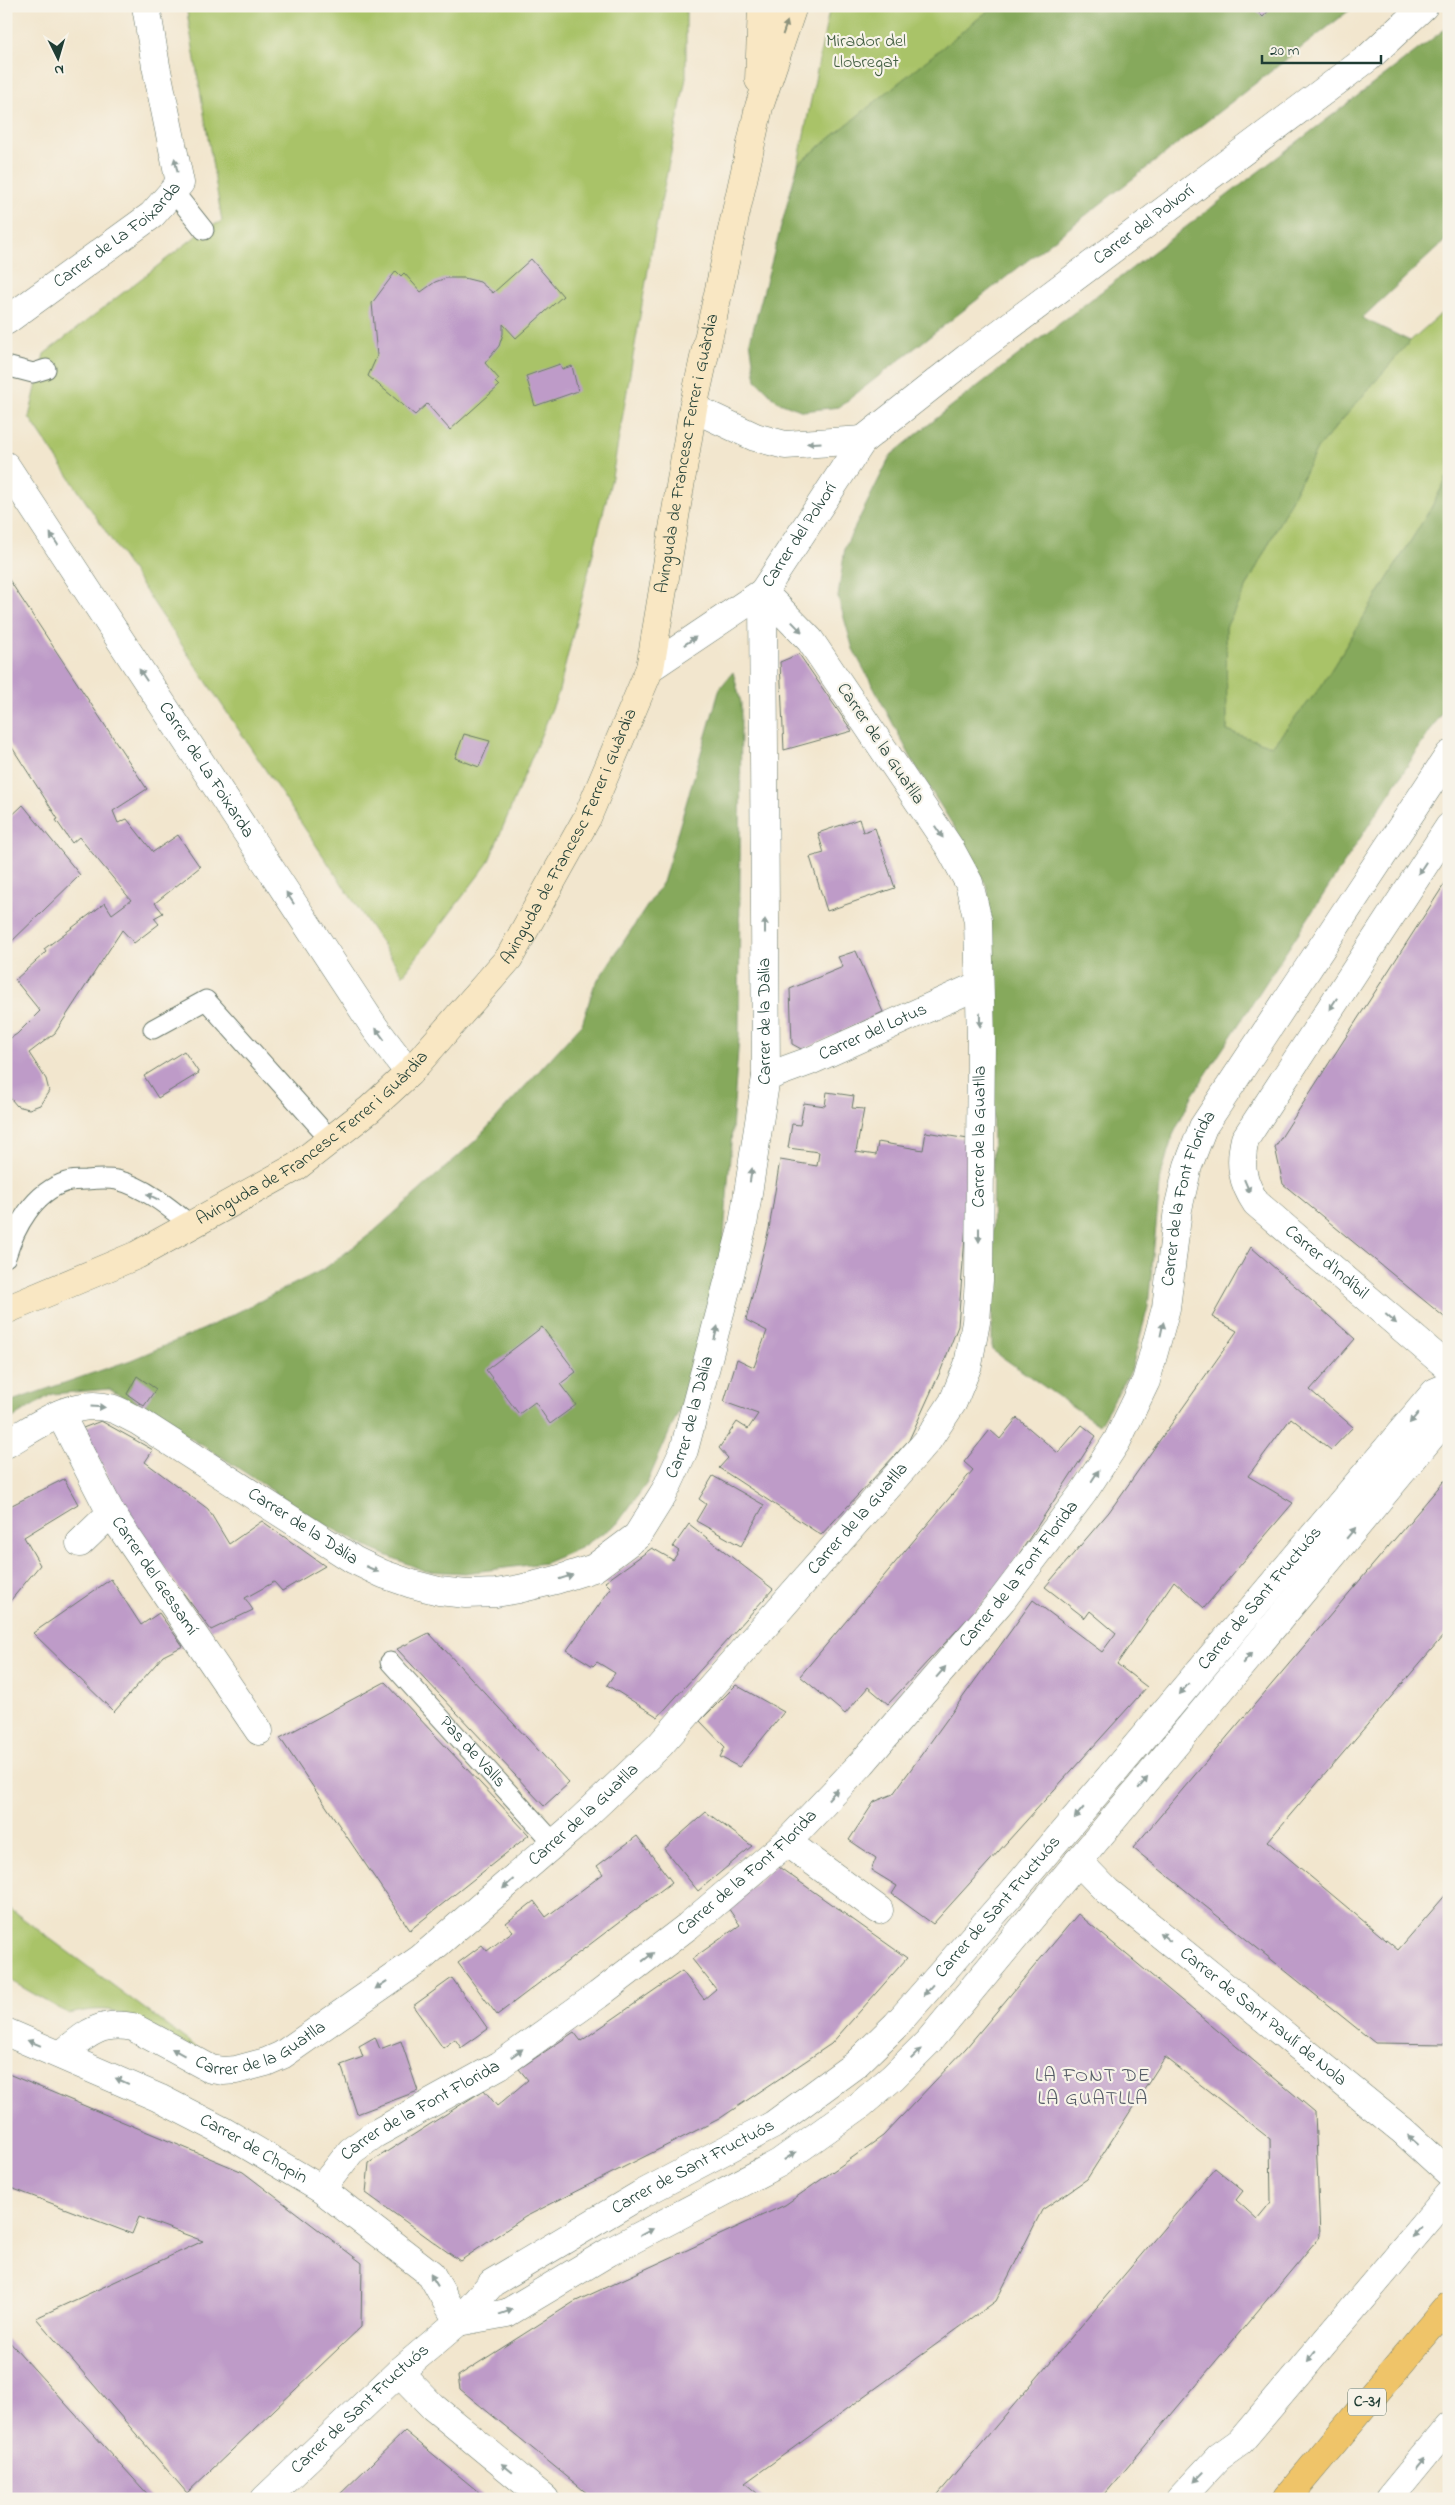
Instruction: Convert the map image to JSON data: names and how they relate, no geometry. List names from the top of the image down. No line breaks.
{"streets":{"main road":["C-31"],"street":["Carrer del Polvorí","Carrer de La Foixarda","Avinguda de Francesc Ferrer i Guàrdia","Carrer de la Guatlla","Carrer de la Dàlia","Carrer del Lotus","Carrer de la Font Florida","Carrer d'Indíbil","Carrer del Gessamí","Carrer de Sant Fructuós","Carrer de Sant Paulí de Nola","Carrer de Chopin"],"lane":["Pas de Valls"]},"crossings":[["Carrer del Polvorí","Avinguda de Francesc Ferrer i Guàrdia"],["Carrer del Polvorí","Carrer de la Guatlla"],["Carrer del Polvorí","Carrer de la Dàlia"],["Carrer de La Foixarda","Avinguda de Francesc Ferrer i Guàrdia"],["Carrer de la Guatlla","Carrer de la Dàlia"],["Carrer de la Guatlla","Carrer del Lotus"],["Carrer de la Guatlla","Pas de Valls"],["Carrer de la Guatlla","Carrer de Chopin"],["Carrer de la Dàlia","Carrer del Lotus"],["Carrer de la Dàlia","Carrer del Gessamí"],["Carrer de la Font Florida","Carrer d'Indíbil"],["Carrer de la Font Florida","Carrer de Chopin"],["Carrer de Sant Fructuós","Carrer de Sant Paulí de Nola"],["Carrer de Sant Fructuós","Carrer de Chopin"]],"one_way":["Carrer de La Foixarda","Carrer d'Indíbil","Carrer de Sant Paulí de Nola","Carrer de Chopin"],"districts":["LA FONT DE LA GUATLLA"],"parks":["Mirador del Llobregat"],"scale_bar":"20 m","north":"bottom"}
